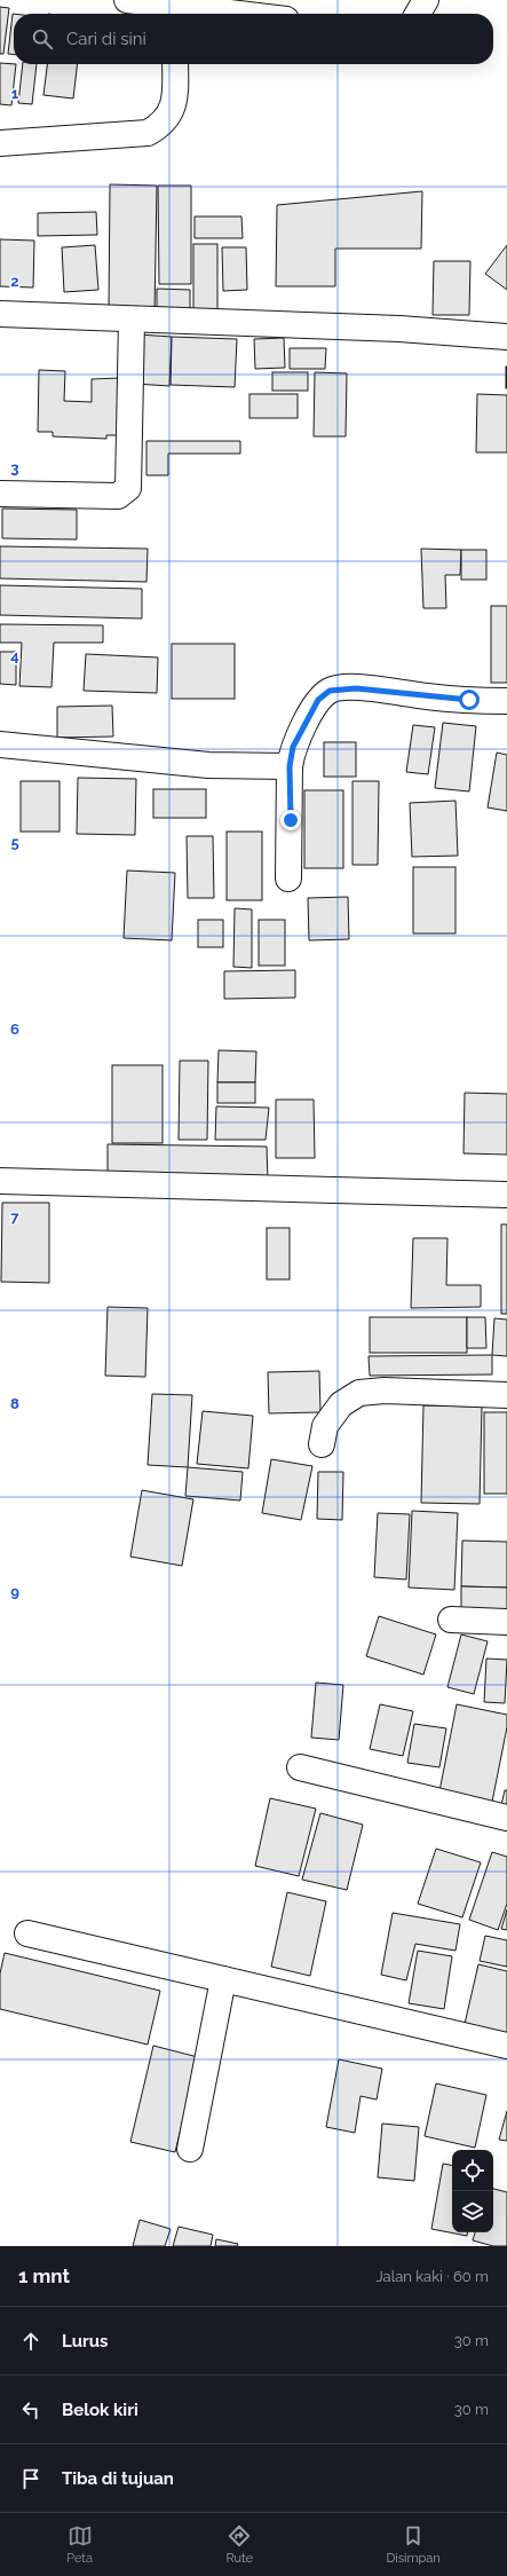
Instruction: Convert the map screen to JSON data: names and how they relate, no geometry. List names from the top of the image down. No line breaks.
{"page":{"search":"Cari di sini","heading":["1 mnt","Jalan kaki · 60 m"],"list":[["Lurus","30 m"],["Belok kiri","30 m"],"Tiba di tujuan"],"nav":["Peta","Rute","Disimpan"]},"grid":{"rows":["1","2","3","4","5","6","7","8","9"]}}
